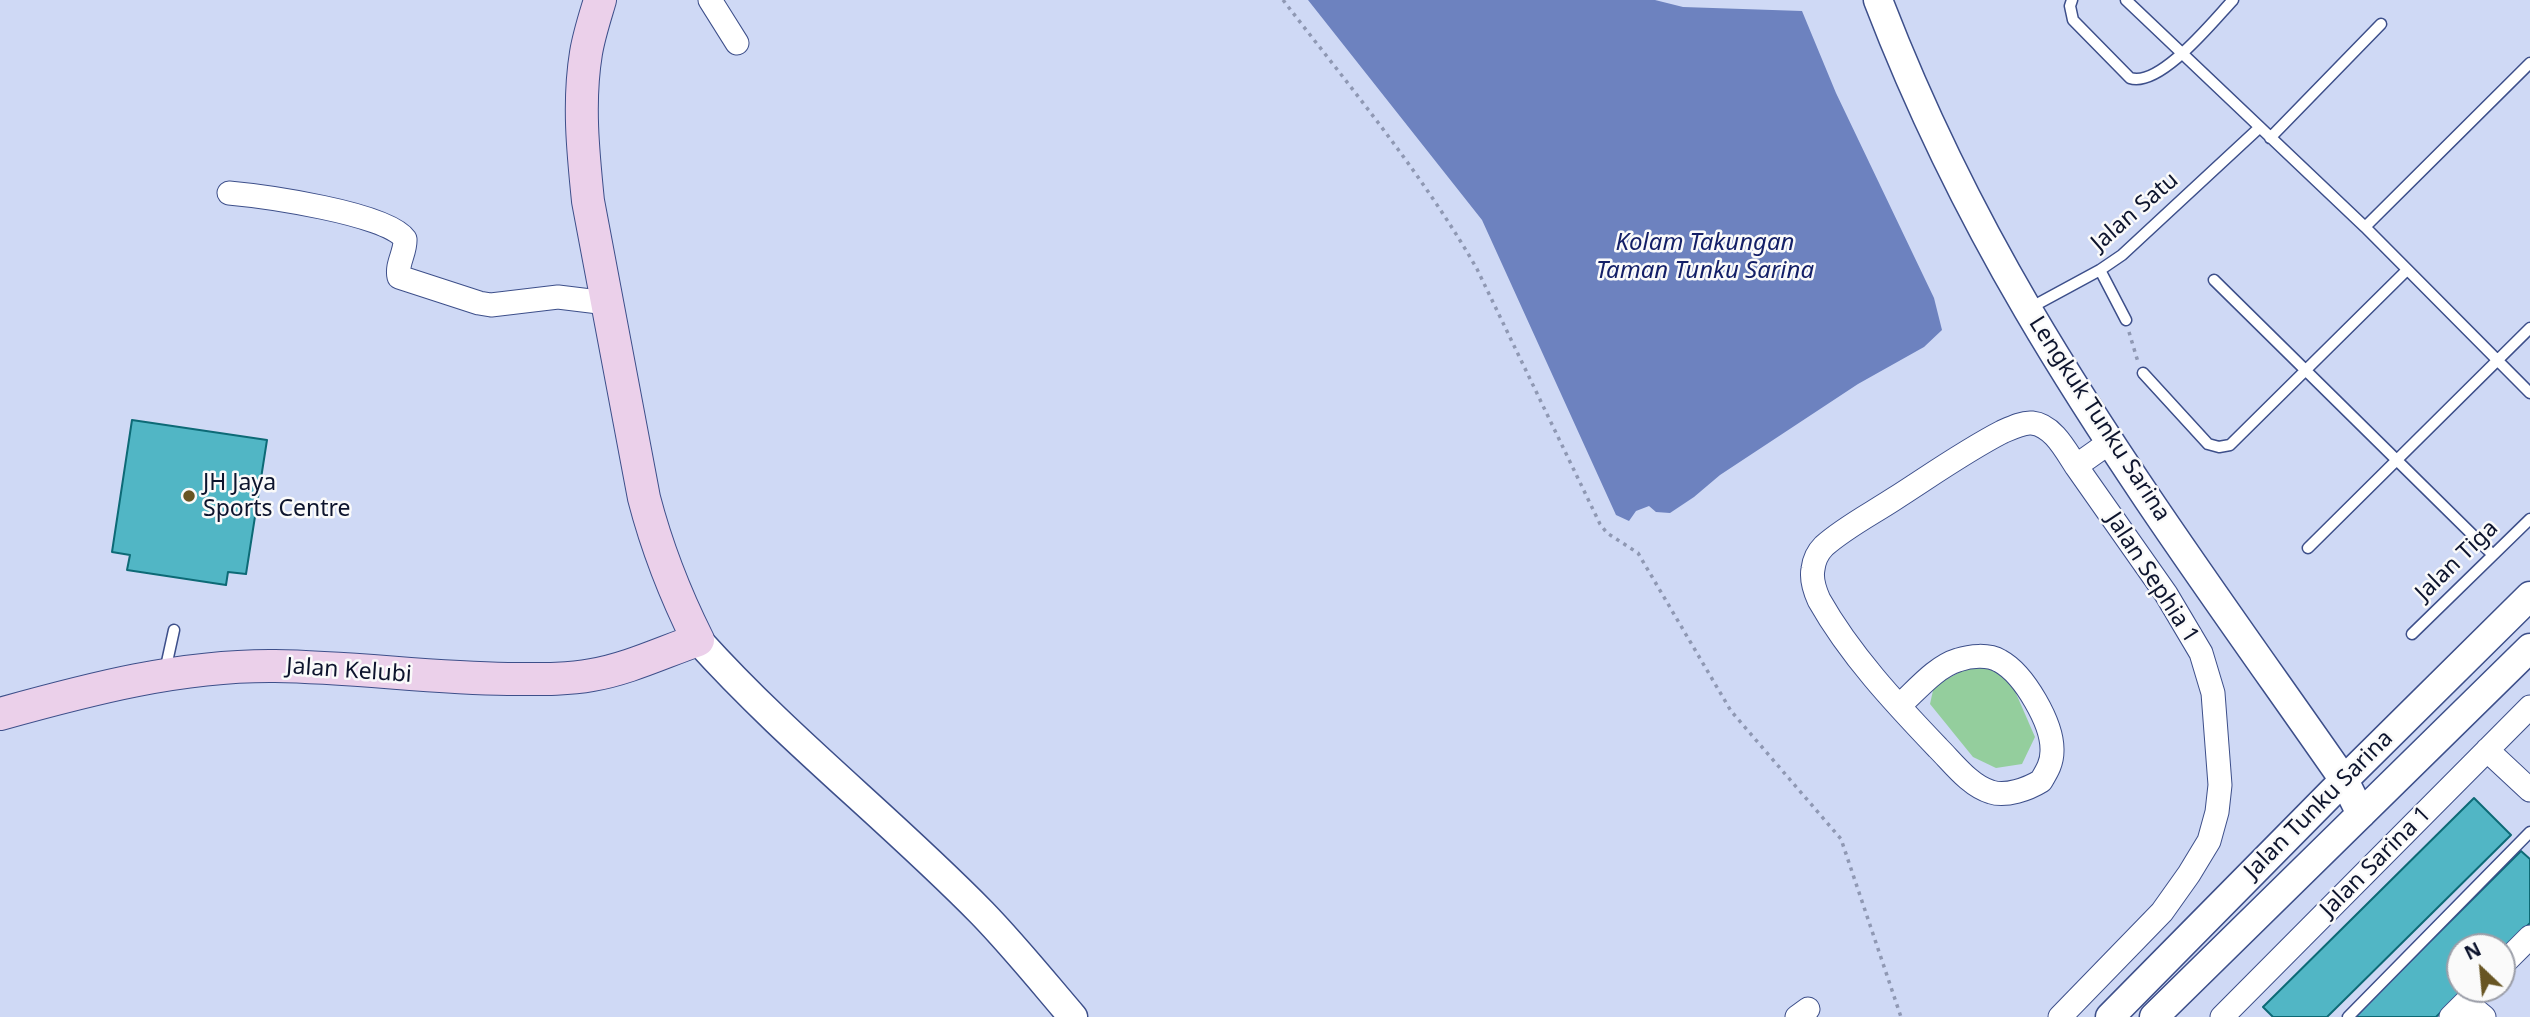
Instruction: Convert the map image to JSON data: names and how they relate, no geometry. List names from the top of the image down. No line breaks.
{"streets":{"main road":["Jalan Kelubi"],"street":["Lengkuk Tunku Sarina","Jalan Sephia 1","Jalan Tunku Sarina","Jalan Sarina 1"],"lane":["Jalan Satu","Jalan Tiga"]},"crossings":[["Jalan Satu","Lengkuk Tunku Sarina"],["Lengkuk Tunku Sarina","Jalan Tunku Sarina"]],"water":["Kolam Takungan Taman Tunku Sarina"],"places":["JH Jaya Sports Centre"],"north":"top left"}
